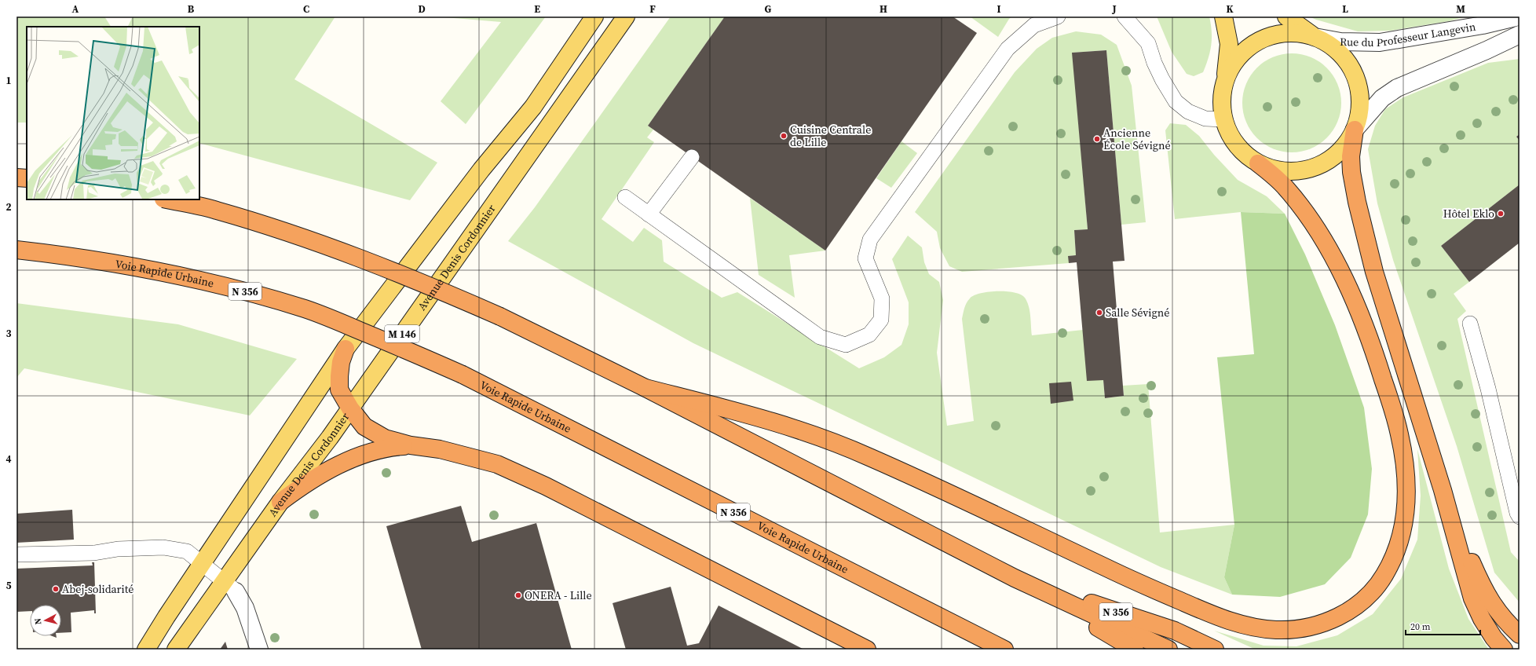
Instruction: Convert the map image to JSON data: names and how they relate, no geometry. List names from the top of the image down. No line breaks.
{"streets":{"highway":["Voie Rapide Urbaine","N 356"],"main road":["Avenue Denis Cordonnier","M 146"],"street":["Rue du Professeur Langevin"]},"places":["Cuisine Centrale de Lille","Ancienne École Sévigné","Hôtel Eklo","Salle Sévigné","Abej-solidarité","ONERA - Lille"],"scale_bar":"20 m","north":"left","grid":{"columns":["A","B","C","D","E","F","G","H","I","J","K","L","M"],"rows":["1","2","3","4","5"]}}
